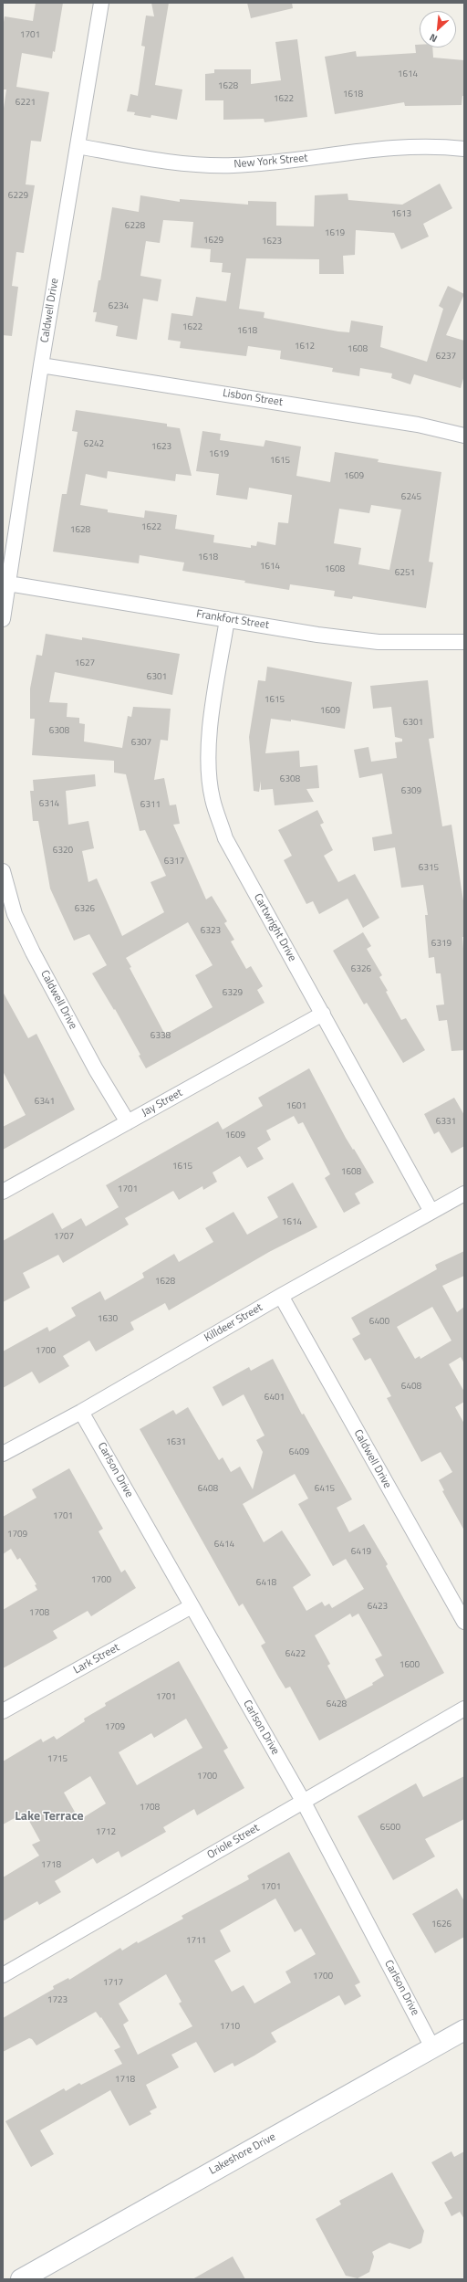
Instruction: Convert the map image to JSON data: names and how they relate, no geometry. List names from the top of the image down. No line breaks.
{"streets":{"street":["New York Street","Caldwell Drive","Lisbon Street","Frankfort Street","Cartwright Drive","Jay Street","Killdeer Street","Carlson Drive","Lark Street","Oriole Street","Lakeshore Drive"]},"crossings":[["New York Street","Caldwell Drive"],["Caldwell Drive","Lisbon Street"],["Caldwell Drive","Frankfort Street"],["Caldwell Drive","Jay Street"],["Caldwell Drive","Killdeer Street"],["Frankfort Street","Cartwright Drive"],["Cartwright Drive","Jay Street"],["Cartwright Drive","Killdeer Street"],["Killdeer Street","Carlson Drive"],["Carlson Drive","Lark Street"],["Carlson Drive","Oriole Street"],["Carlson Drive","Lakeshore Drive"]],"districts":["Lake Terrace"],"house_numbers":["1701","1614","1628","1618","1622","6221","6229","1613","6228","1619","1629","1623","6234","1622","1618","1612","1608","6237","6242","1623","1619","1615","1609","6245","1622","1628","1618","1614","1608","6251","1627","6301","1615","1609","6301","6308","6307","6308","6309","6314","6311","6320","6317","6315","6326","6323","6319","6326","6329","6338","6341","1601","6331","1609","1615","1608","1701","1614","1707","1628","1630","6400","1700","6408","6401","1631","6409","6408","6415","1701","1709","6414","6419","1700","6418","6423","1708","6422","1600","1701","6428","1709","1715","1700","1708","6500","1712","1718","1701","1626","1711","1700","1717","1723","1710","1718"],"north":"bottom left"}
